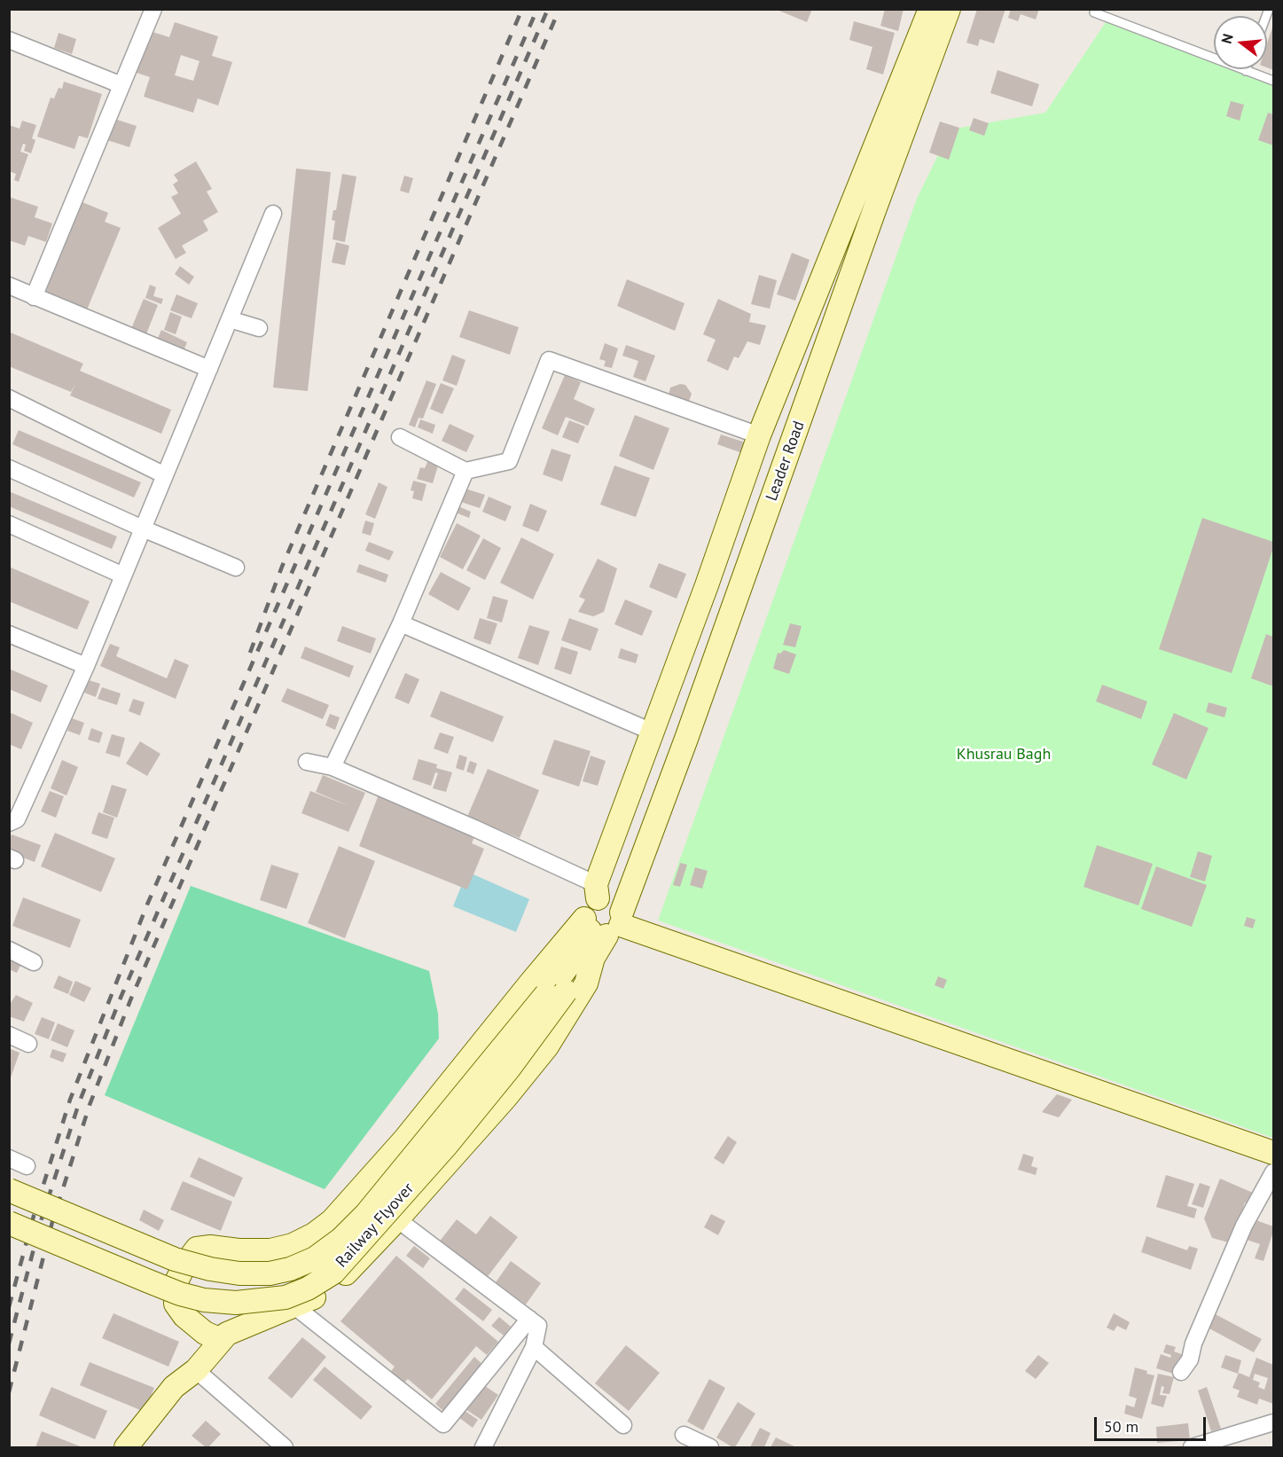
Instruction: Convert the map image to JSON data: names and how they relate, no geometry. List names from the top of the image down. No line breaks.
{"streets":{"main road":["Leader Road","Railway Flyover"]},"crossings":[["Leader Road","Railway Flyover"]],"parks":["Khusrau Bagh"],"scale_bar":"50 m","north":"left"}
